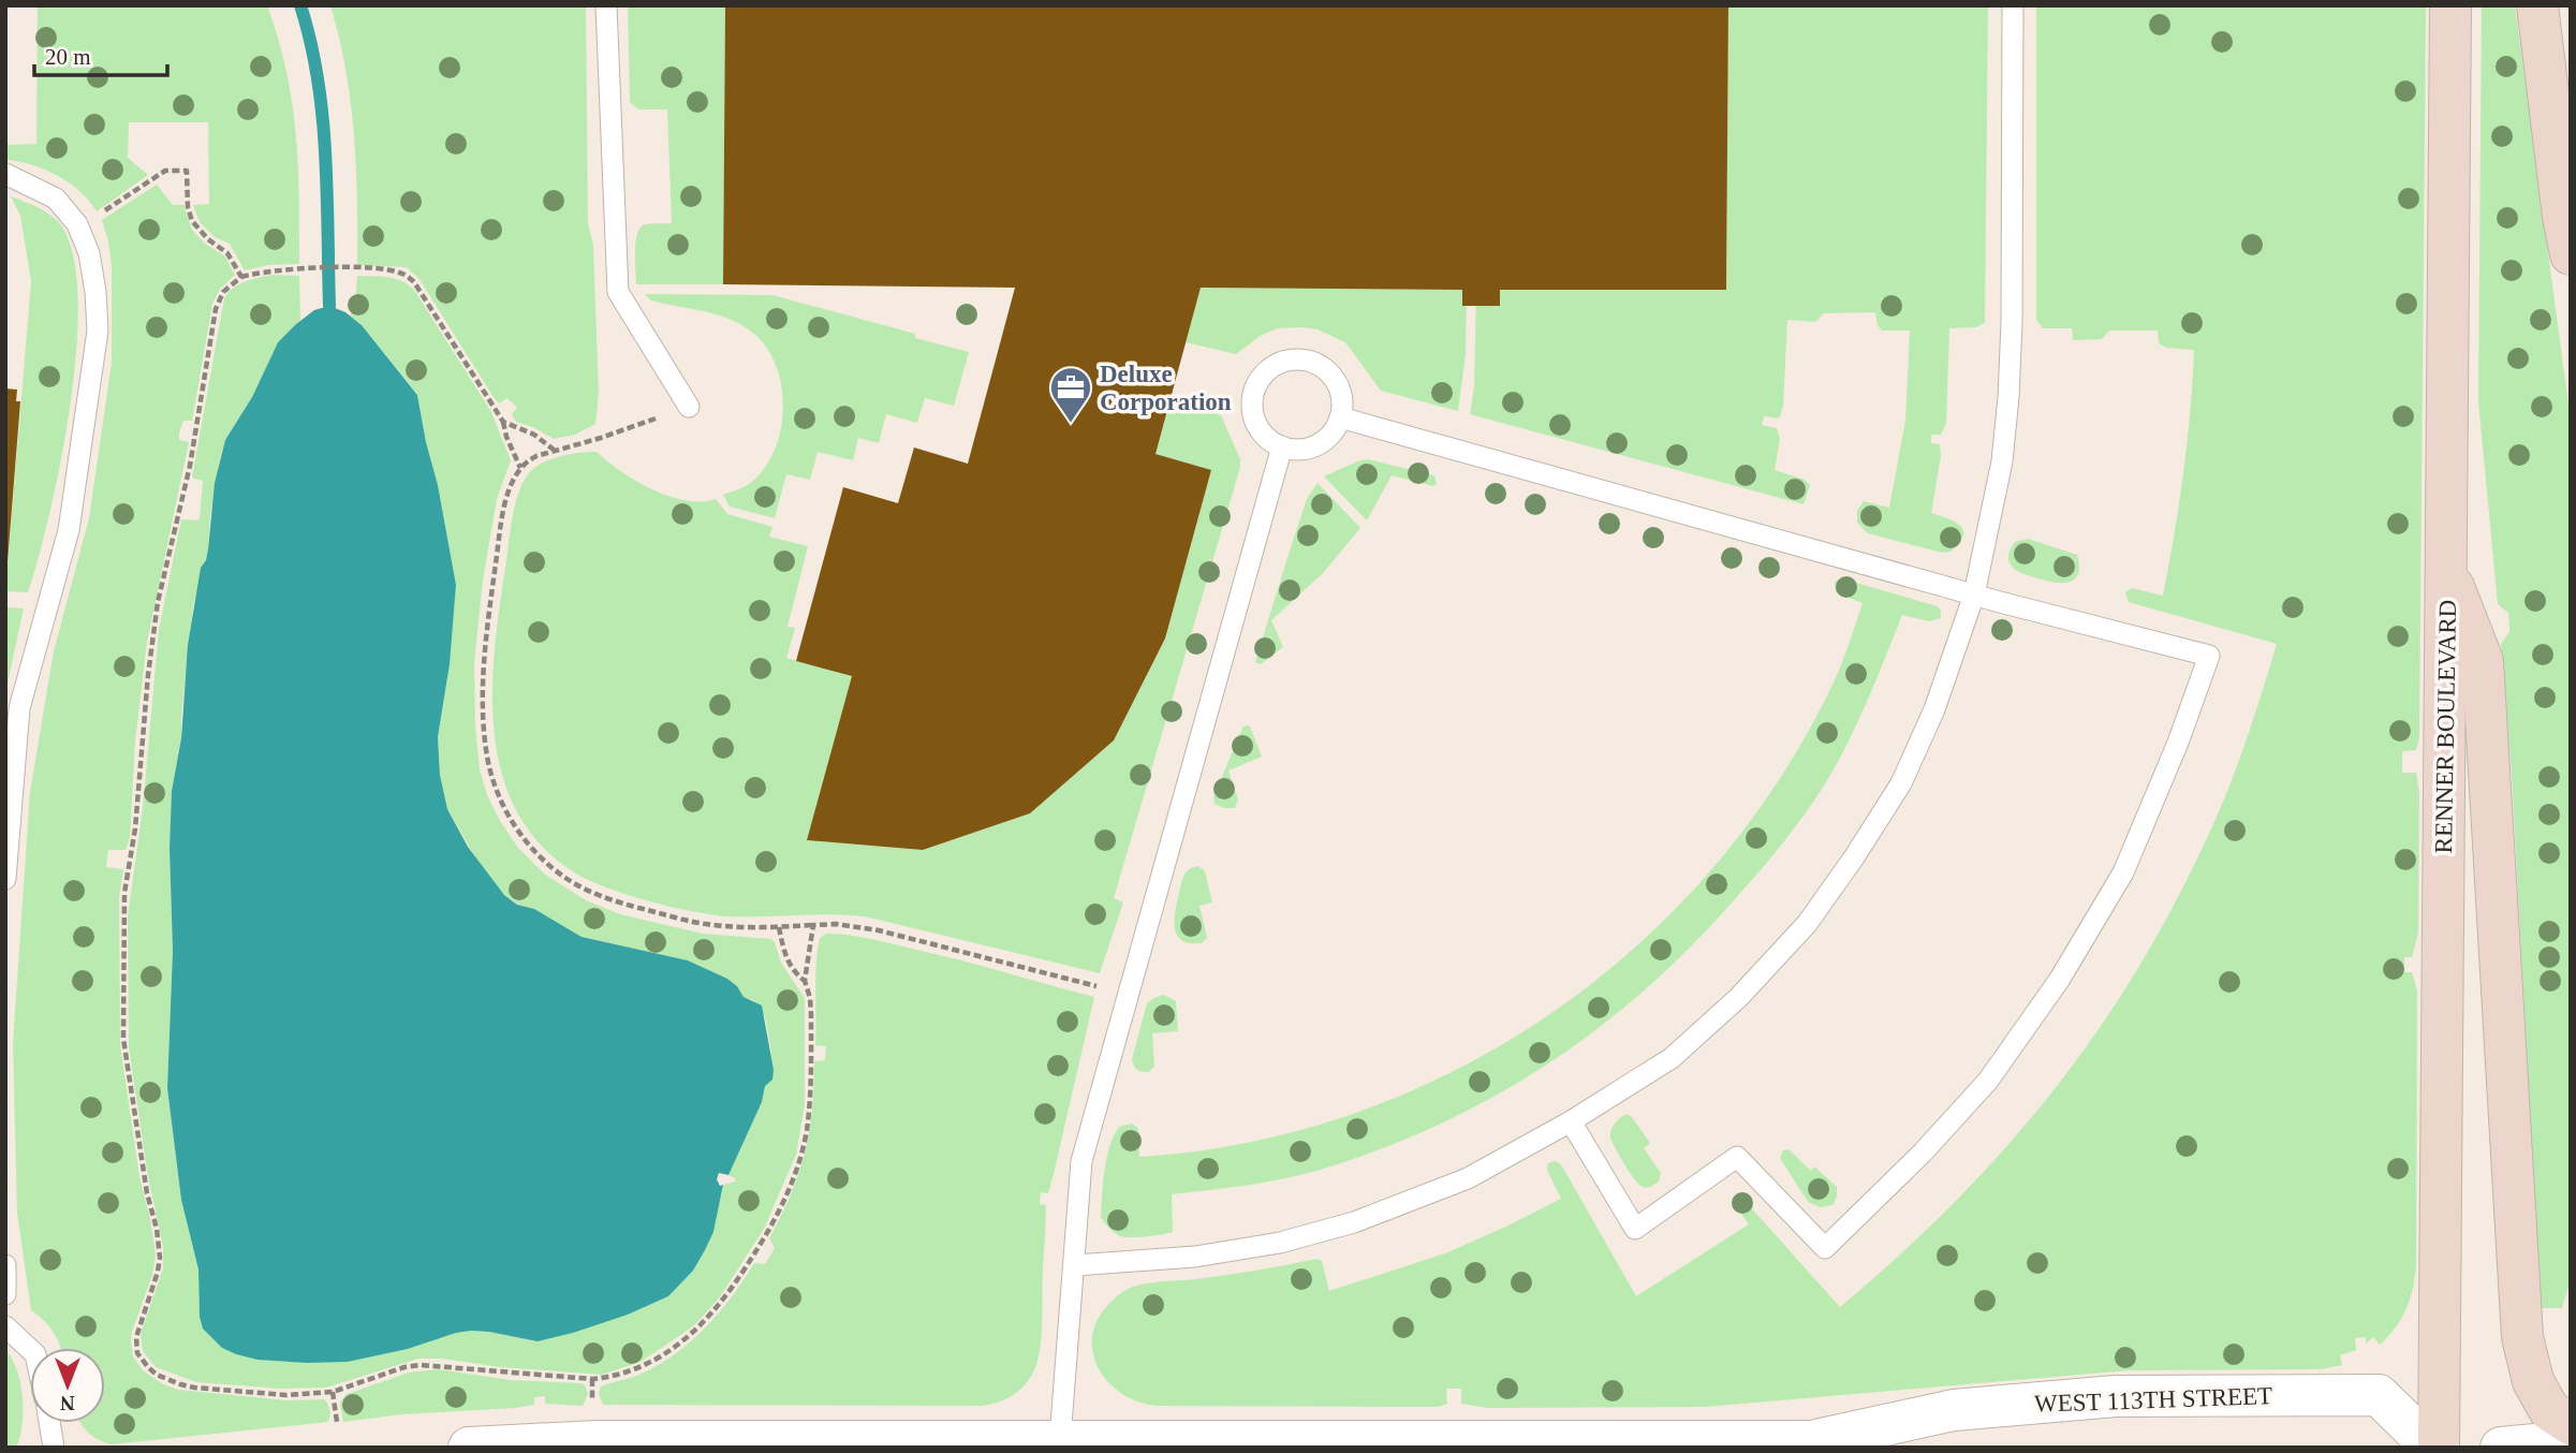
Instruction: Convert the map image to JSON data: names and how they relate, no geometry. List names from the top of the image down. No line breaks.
{"streets":{"main road":["RENNER BOULEVARD"],"street":["WEST 113TH STREET"]},"places":{"office":["Deluxe Corporation"]},"scale_bar":"20 m","north":"bottom"}
